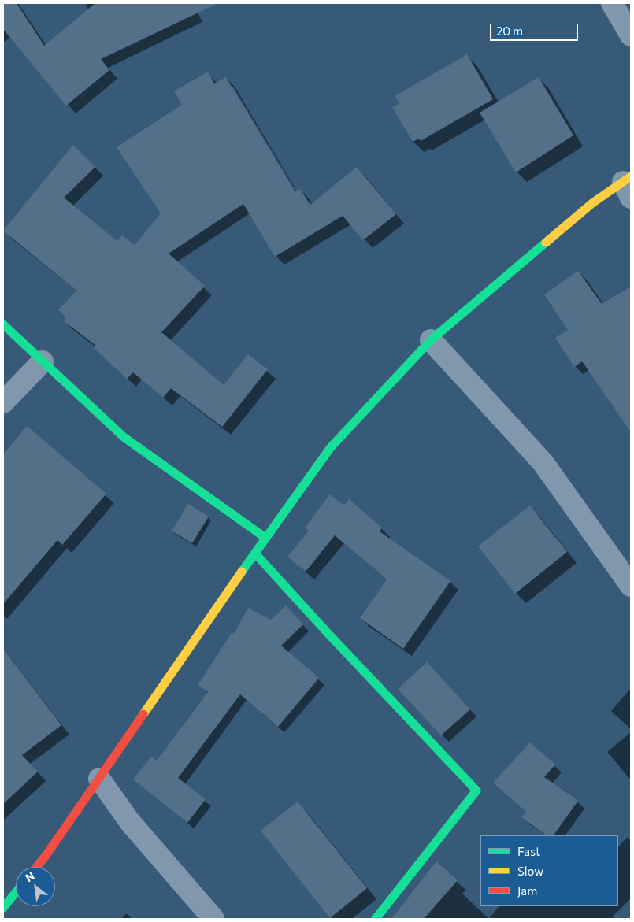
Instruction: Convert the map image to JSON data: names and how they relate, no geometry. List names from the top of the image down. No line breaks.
{"legend":["Fast","Slow","Jam"],"scale_bar":"20 m","north":"top left"}
